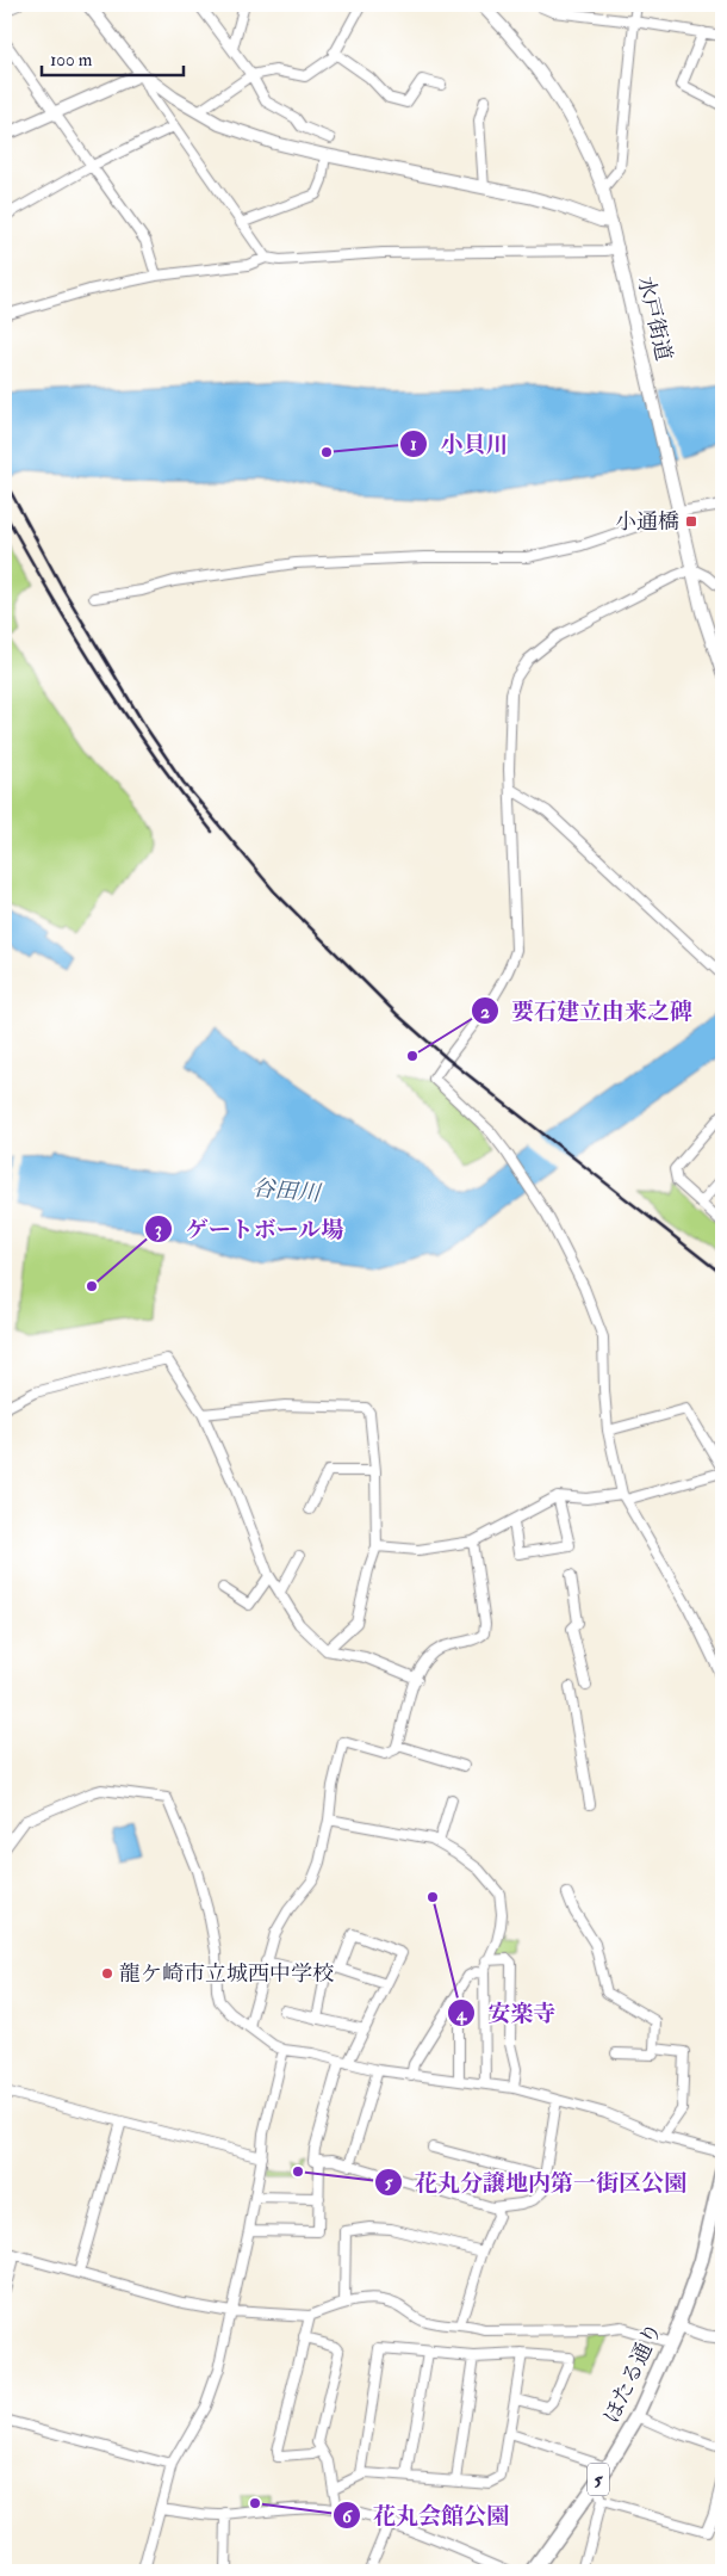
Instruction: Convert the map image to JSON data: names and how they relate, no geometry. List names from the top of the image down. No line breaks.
{"streets":{"main road":["水戸街道","ほたる通り","5"]},"water":["谷田川"],"places":{"other":["小貝川","要石建立由来之碑","ゲートボール場","安楽寺","龍ケ崎市立城西中学校","花丸分譲地内第一街区公園","花丸会館公園"],"transit":["小通橋"]},"scale_bar":"100 m"}
